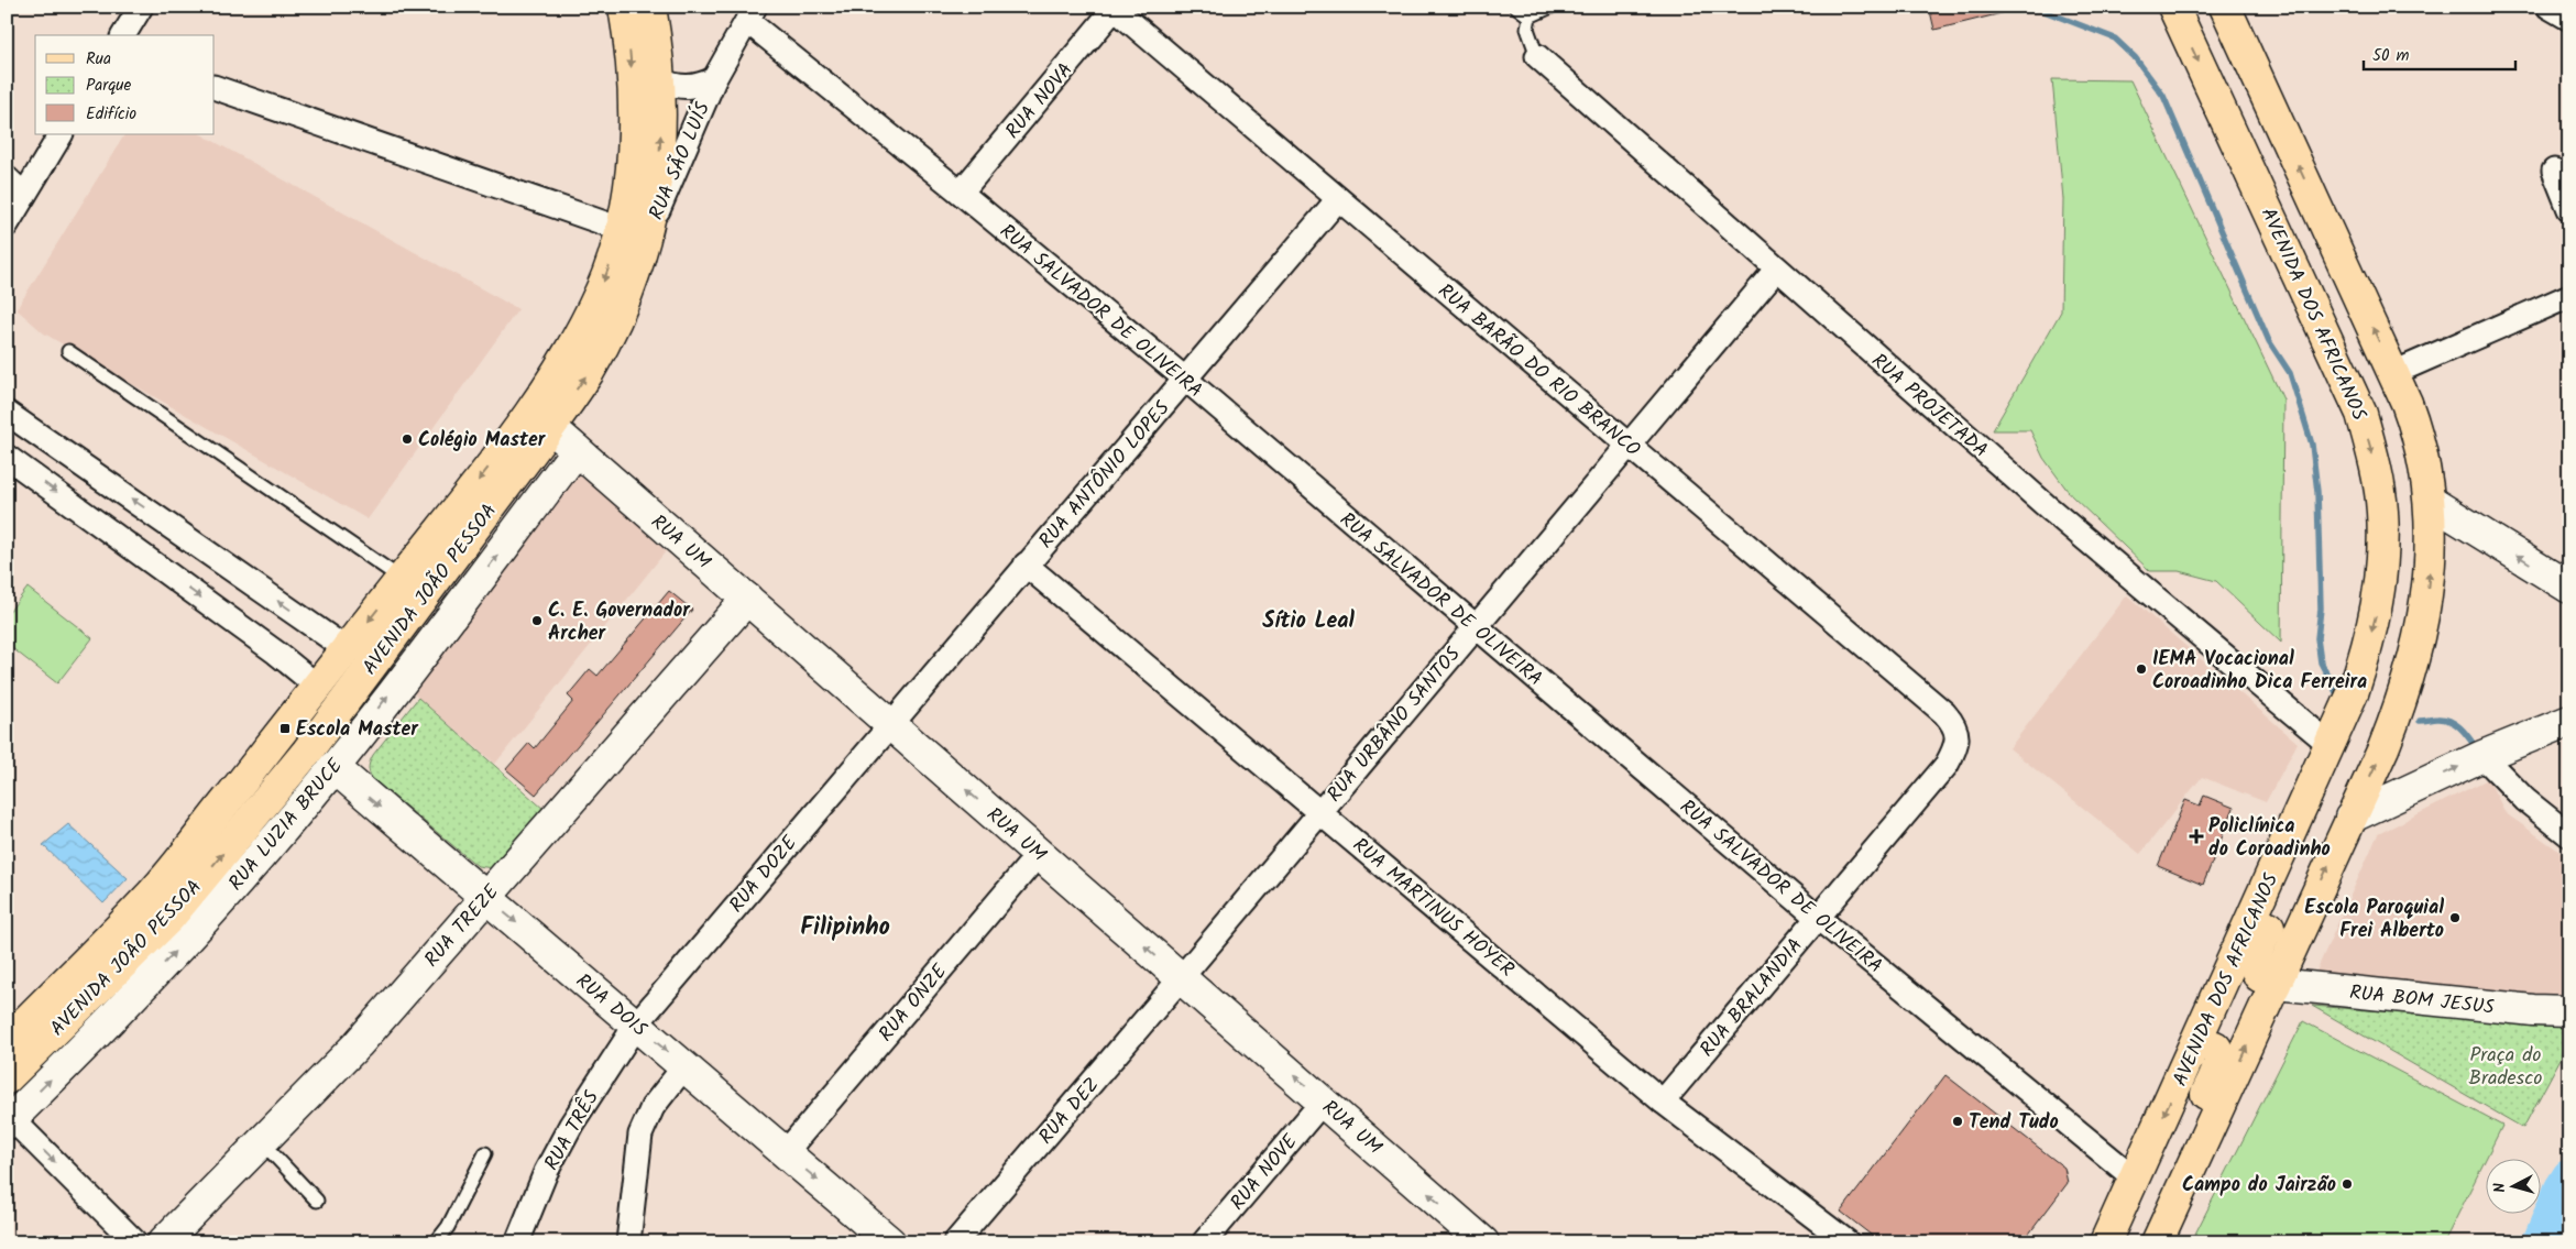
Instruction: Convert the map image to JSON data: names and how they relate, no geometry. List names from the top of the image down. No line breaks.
{"streets":{"main road":["AVENIDA DOS AFRICANOS","RUA UM","AVENIDA JOÃO PESSOA","RUA LUZIA BRUCE","RUA TREZE","RUA BOM JESUS","RUA DOIS"],"street":["RUA NOVA","RUA SÃO LUÍS","RUA SALVADOR DE OLIVEIRA","RUA BARÃO DO RIO BRANCO","RUA PROJETADA","RUA ANTÔNIO LOPES","RUA URBÂNO SANTOS","RUA DOZE","RUA MARTINUS HOYER","RUA BRALANDIA","RUA ONZE","RUA DEZ","RUA TRÊS","RUA NOVE"]},"crossings":[["RUA NOVA","RUA SALVADOR DE OLIVEIRA"],["RUA NOVA","RUA BARÃO DO RIO BRANCO"],["RUA SÃO LUÍS","RUA SALVADOR DE OLIVEIRA"],["RUA SÃO LUÍS","AVENIDA JOÃO PESSOA"],["RUA SALVADOR DE OLIVEIRA","AVENIDA DOS AFRICANOS"],["RUA SALVADOR DE OLIVEIRA","RUA ANTÔNIO LOPES"],["RUA SALVADOR DE OLIVEIRA","RUA URBÂNO SANTOS"],["RUA SALVADOR DE OLIVEIRA","RUA BRALANDIA"],["AVENIDA DOS AFRICANOS","RUA PROJETADA"],["RUA BARÃO DO RIO BRANCO","RUA ANTÔNIO LOPES"],["RUA BARÃO DO RIO BRANCO","RUA URBÂNO SANTOS"],["RUA BARÃO DO RIO BRANCO","RUA BRALANDIA"],["RUA PROJETADA","RUA URBÂNO SANTOS"],["RUA ANTÔNIO LOPES","RUA UM"],["RUA ANTÔNIO LOPES","RUA DOZE"],["RUA ANTÔNIO LOPES","RUA MARTINUS HOYER"],["RUA UM","AVENIDA JOÃO PESSOA"],["RUA UM","RUA URBÂNO SANTOS"],["RUA UM","RUA LUZIA BRUCE"],["RUA UM","RUA DOZE"],["RUA UM","RUA TREZE"],["RUA UM","RUA ONZE"],["RUA UM","RUA DEZ"],["RUA UM","RUA NOVE"],["RUA URBÂNO SANTOS","RUA MARTINUS HOYER"],["RUA URBÂNO SANTOS","RUA DEZ"],["RUA LUZIA BRUCE","RUA DOIS"],["RUA DOZE","RUA DOIS"],["RUA DOZE","RUA TRÊS"],["RUA MARTINUS HOYER","RUA BRALANDIA"],["RUA TREZE","RUA DOIS"],["RUA ONZE","RUA DOIS"],["RUA DOIS","RUA TRÊS"]],"one_way":["RUA UM","RUA LUZIA BRUCE","RUA DOIS"],"districts":["Sítio Leal","Filipinho"],"parks":["Praça do Bradesco"],"places":{"other":["Colégio Master","C. E. Governador Archer","IEMA Vocacional Coroadinho Dica Ferreira","Escola Paroquial Frei Alberto","Tend Tudo","Campo do Jairzão"],"transit":["Escola Master"],"health":["Policlínica do Coroadinho"]},"legend":["Rua","Parque","Edifício"],"scale_bar":"50 m","north":"left"}
